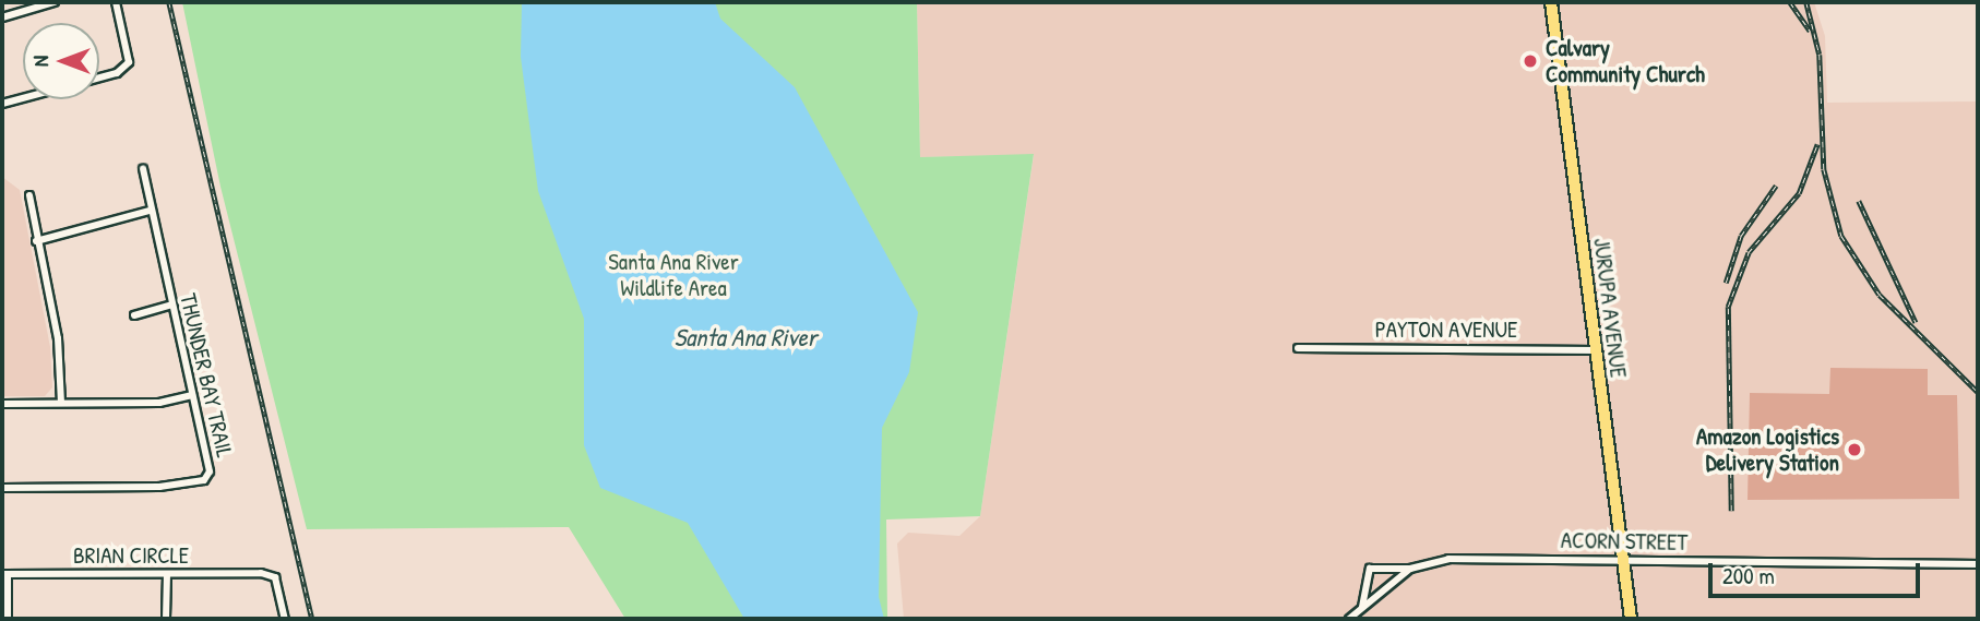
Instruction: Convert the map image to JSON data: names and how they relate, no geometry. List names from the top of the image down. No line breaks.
{"streets":{"main road":["JURUPA AVENUE"],"street":["PAYTON AVENUE","THUNDER BAY TRAIL","ACORN STREET","BRIAN CIRCLE"]},"crossings":[["JURUPA AVENUE","PAYTON AVENUE"],["JURUPA AVENUE","ACORN STREET"]],"water":["Santa Ana River"],"parks":["Santa Ana River Wildlife Area"],"places":["Calvary Community Church","Amazon Logistics Delivery Station"],"scale_bar":"200 m","north":"left"}
